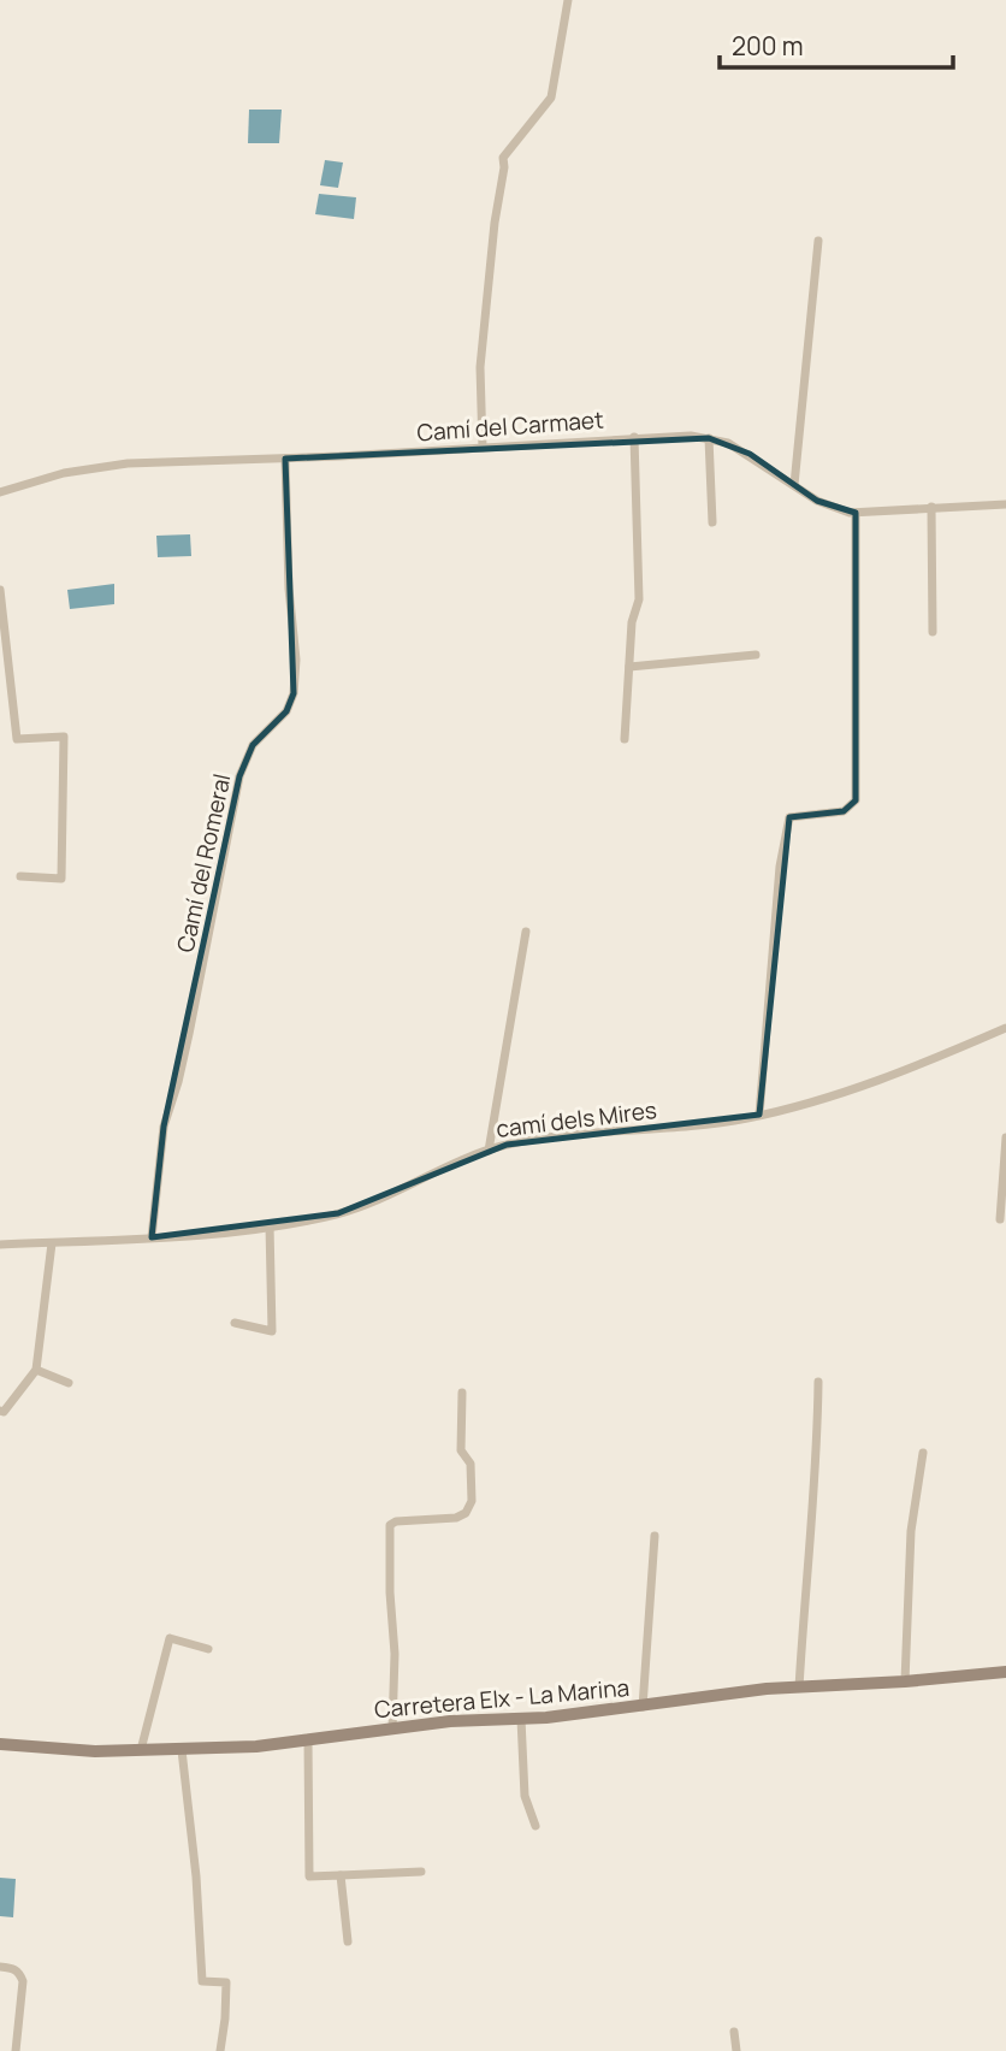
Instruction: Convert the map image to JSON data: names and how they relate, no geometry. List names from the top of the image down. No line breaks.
{"streets":{"main road":["Carretera Elx - La Marina"],"street":["Camí del Carmaet","Camí del Romeral","camí dels Mires"]},"crossings":[["Camí del Carmaet","Camí del Romeral"],["Camí del Romeral","camí dels Mires"]],"scale_bar":"200 m"}
